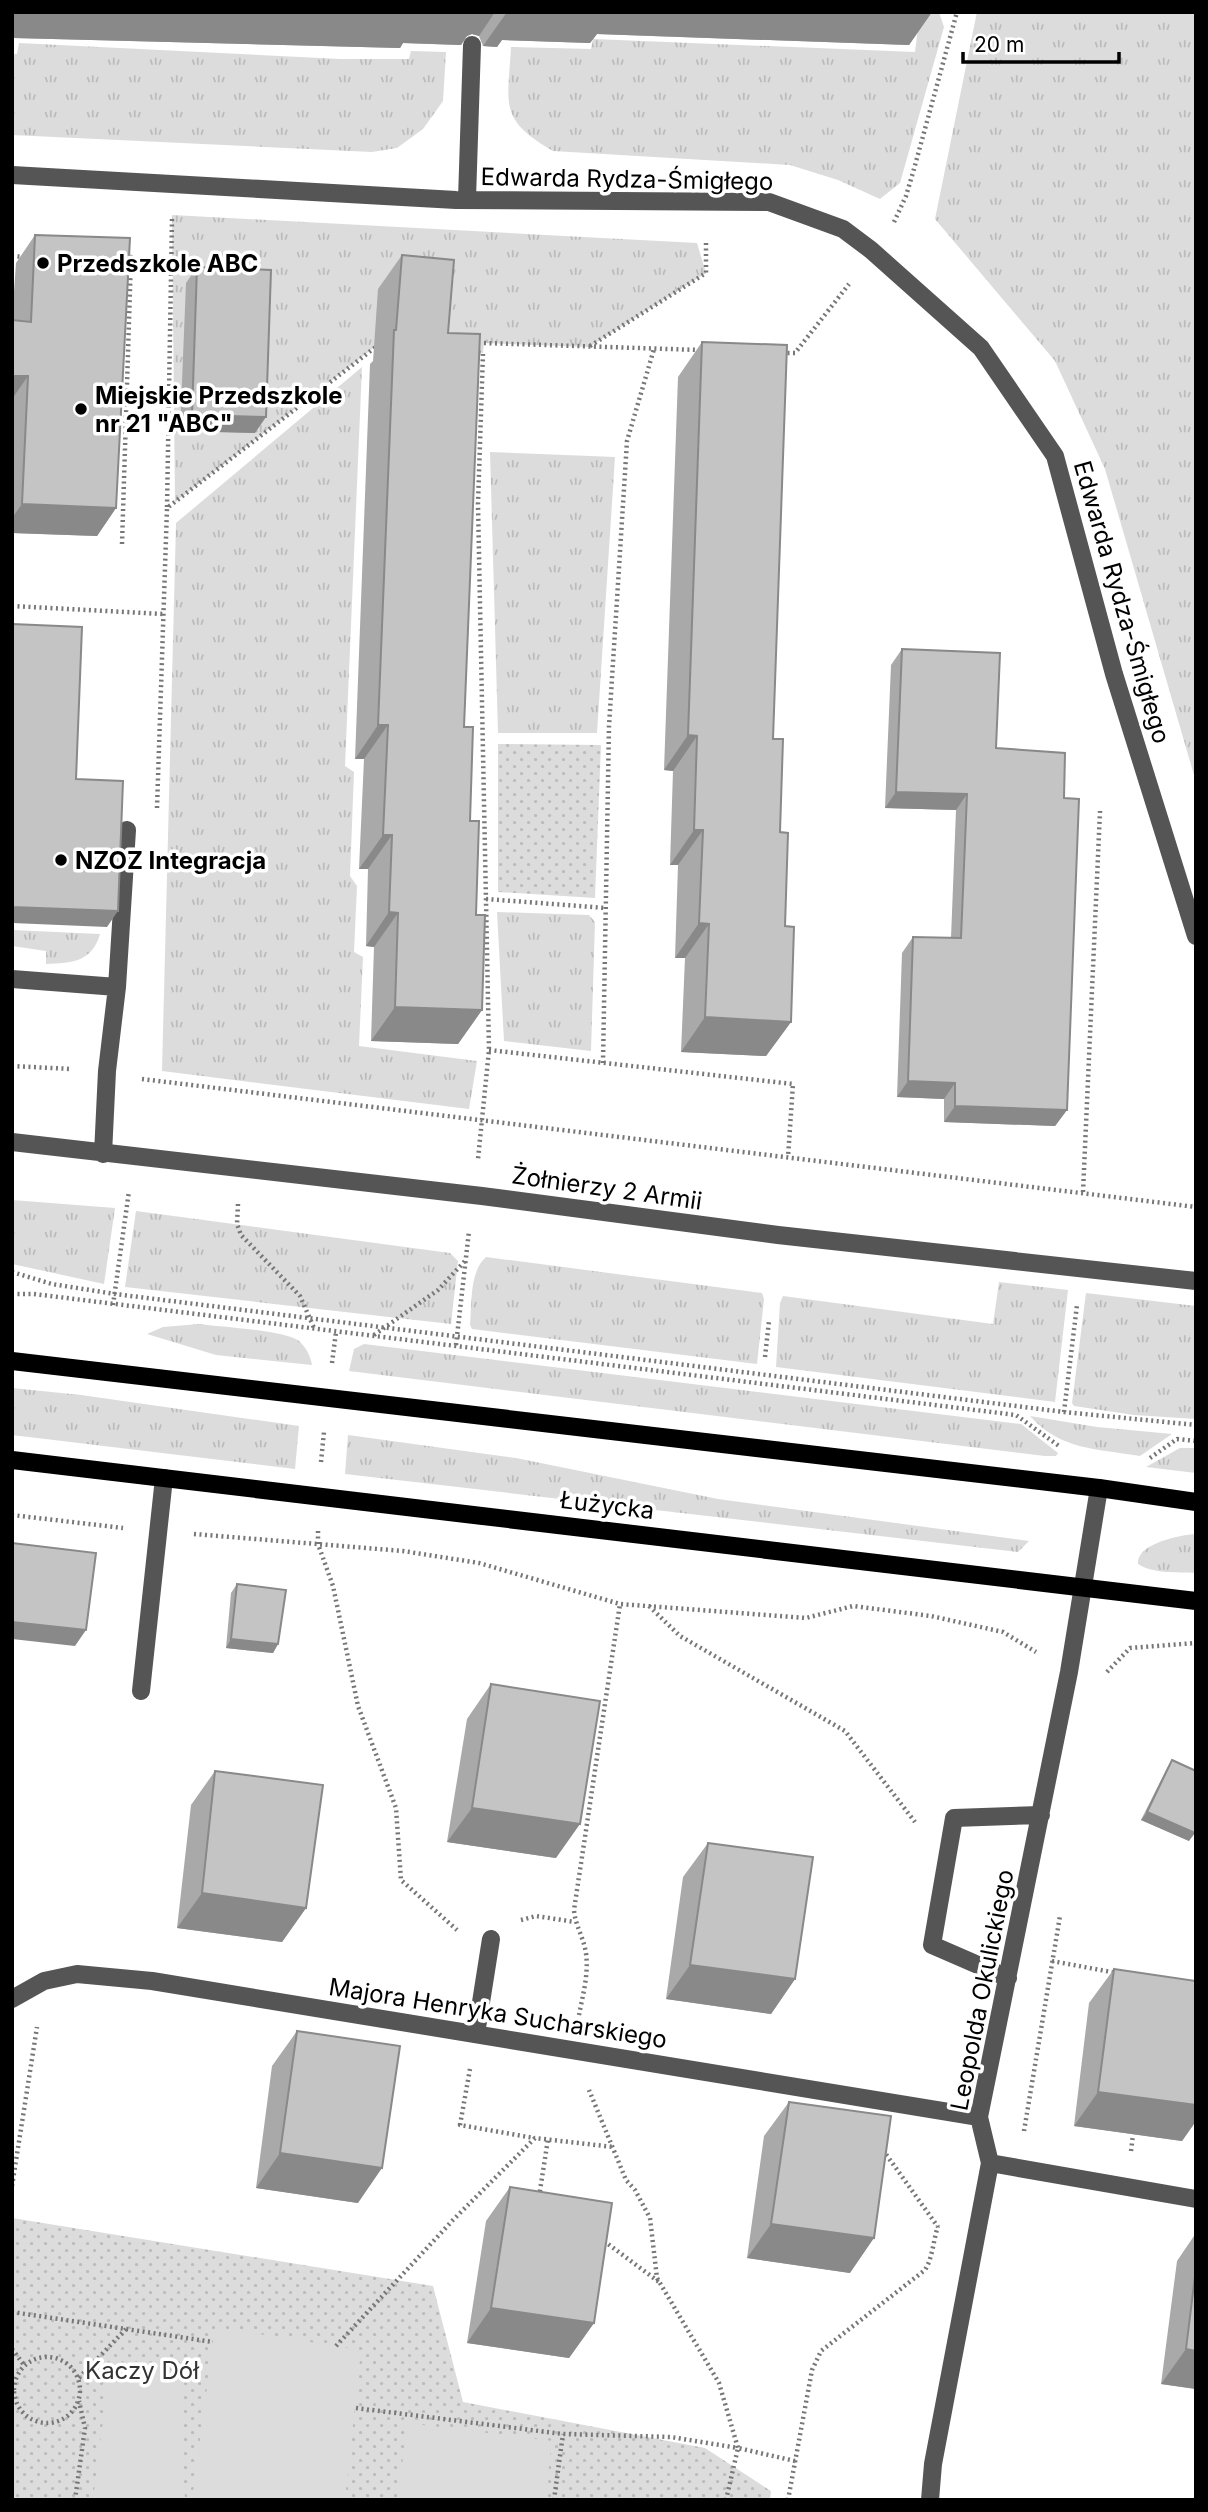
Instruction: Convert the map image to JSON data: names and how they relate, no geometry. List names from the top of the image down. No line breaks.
{"streets":{"main road":["Łużycka"],"street":["Edwarda Rydza-Śmigłego","Żołnierzy 2 Armii","Leopolda Okulickiego","Majora Henryka Sucharskiego"]},"crossings":[["Łużycka","Leopolda Okulickiego"],["Leopolda Okulickiego","Majora Henryka Sucharskiego"]],"parks":["Kaczy Dół"],"places":["Przedszkole ABC","Miejskie Przedszkole nr 21 \"ABC\"","NZOZ Integracja"],"scale_bar":"20 m"}
